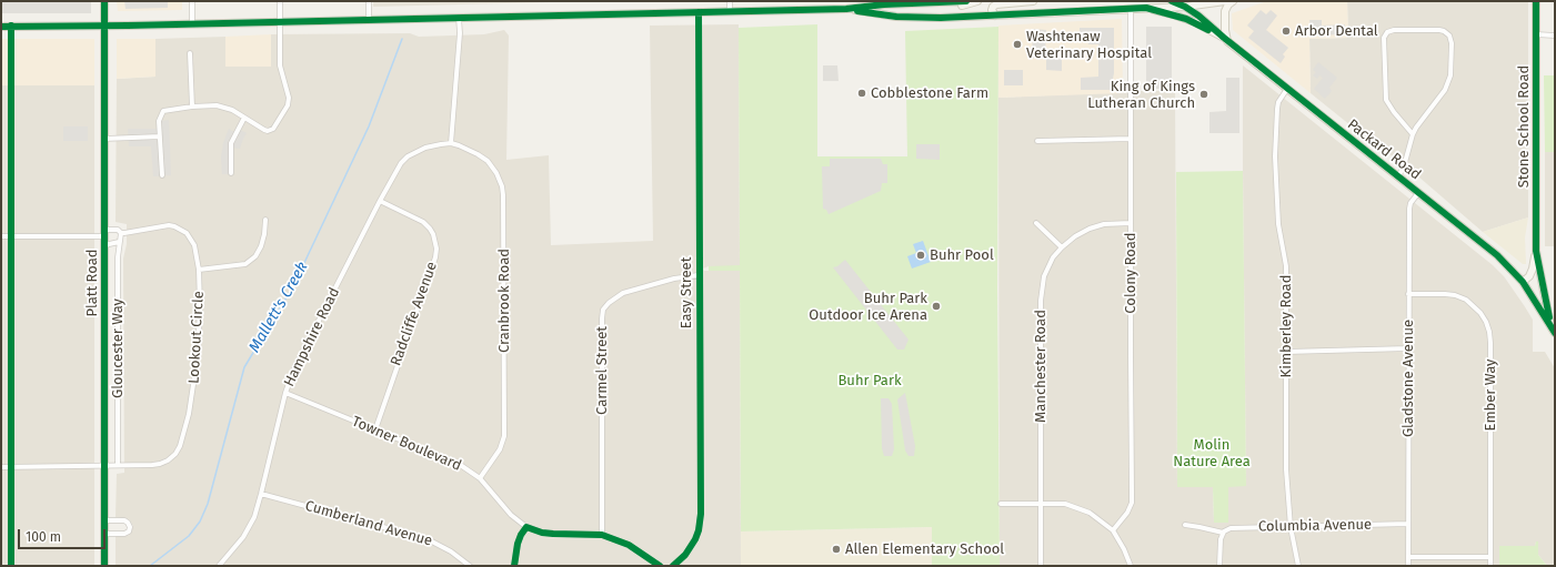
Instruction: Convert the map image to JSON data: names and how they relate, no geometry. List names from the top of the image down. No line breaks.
{"streets":{"main road":["Stone School Road","Packard Road","Platt Road"],"street":["Colony Road","Easy Street","Cranbrook Road","Radcliffe Avenue","Kimberley Road","Lookout Circle","Hampshire Road","Gloucester Way","Manchester Road","Carmel Street","Gladstone Avenue","Ember Way","Towner Boulevard","Cumberland Avenue","Columbia Avenue"]},"crossings":[["Packard Road","Kimberley Road"],["Packard Road","Gladstone Avenue"],["Colony Road","Manchester Road"],["Platt Road","Lookout Circle"],["Easy Street","Carmel Street"],["Cranbrook Road","Hampshire Road"],["Cranbrook Road","Towner Boulevard"],["Radcliffe Avenue","Hampshire Road"],["Radcliffe Avenue","Towner Boulevard"],["Kimberley Road","Columbia Avenue"],["Lookout Circle","Gloucester Way"],["Hampshire Road","Towner Boulevard"],["Hampshire Road","Cumberland Avenue"],["Carmel Street","Towner Boulevard"],["Gladstone Avenue","Ember Way"],["Gladstone Avenue","Columbia Avenue"]],"water":["Mallett's Creek"],"parks":["Buhr Park","Molin Nature Area"],"places":["Arbor Dental","Washtenaw Veterinary Hospital","Cobblestone Farm","King of Kings Lutheran Church","Buhr Pool","Buhr Park Outdoor Ice Arena","Allen Elementary School"],"scale_bar":"100 m"}
